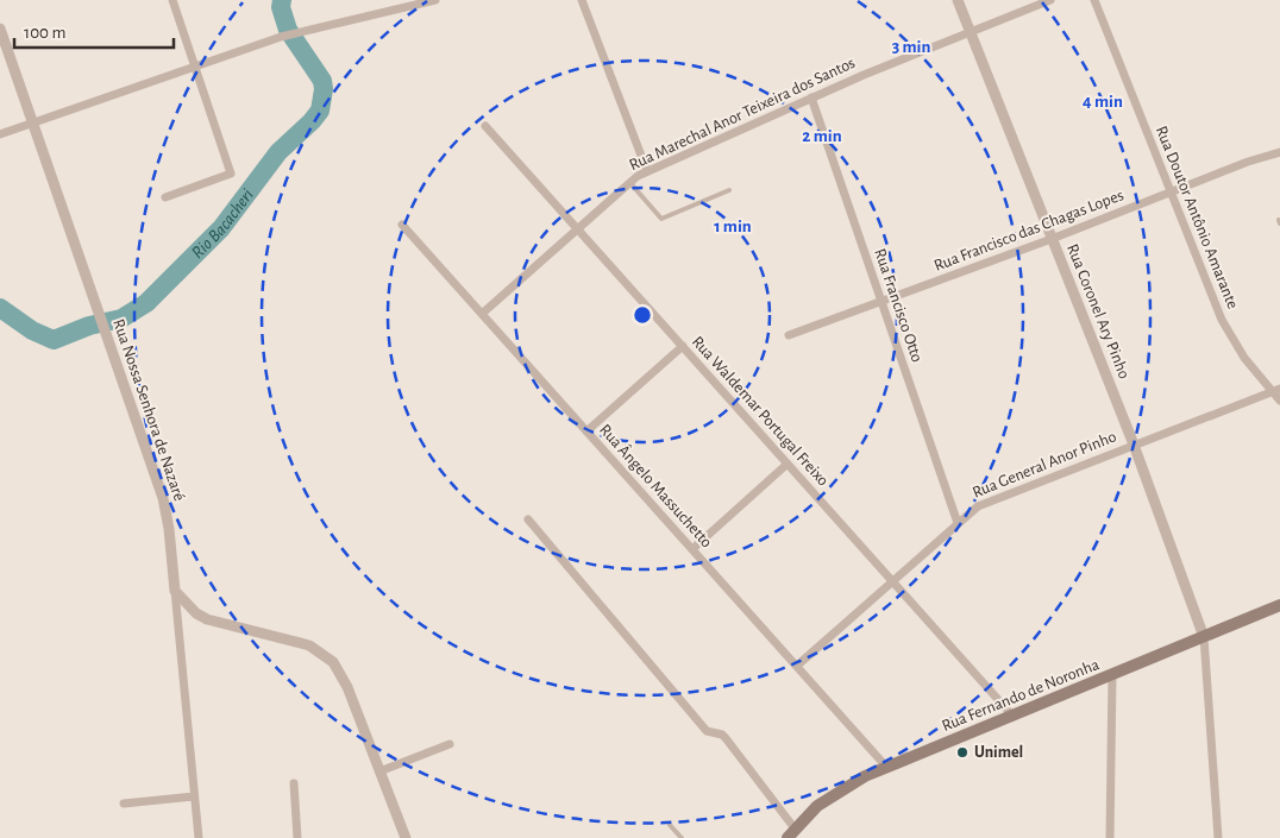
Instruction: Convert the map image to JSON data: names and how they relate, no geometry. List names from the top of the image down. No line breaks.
{"streets":{"main road":["Rua Fernando de Noronha"],"street":["Rua Marechal Anor Teixeira dos Santos","Rua Doutor Antônio Amarante","Rua Francisco das Chagas Lopes","Rua Francisco Otto","Rua Coronel Ary Pinho","Rua Nossa Senhora de Nazaré","Rua Waldemar Portugal Freixo","Rua General Anor Pinho","Rua Ângelo Massuchetto"]},"crossings":[["Rua Marechal Anor Teixeira dos Santos","Rua Francisco Otto"],["Rua Marechal Anor Teixeira dos Santos","Rua Coronel Ary Pinho"],["Rua Marechal Anor Teixeira dos Santos","Rua Waldemar Portugal Freixo"],["Rua Marechal Anor Teixeira dos Santos","Rua Ângelo Massuchetto"],["Rua Doutor Antônio Amarante","Rua Francisco das Chagas Lopes"],["Rua Doutor Antônio Amarante","Rua General Anor Pinho"],["Rua Francisco das Chagas Lopes","Rua Francisco Otto"],["Rua Francisco das Chagas Lopes","Rua Coronel Ary Pinho"],["Rua Francisco Otto","Rua General Anor Pinho"],["Rua Coronel Ary Pinho","Rua General Anor Pinho"],["Rua Coronel Ary Pinho","Rua Fernando de Noronha"],["Rua Waldemar Portugal Freixo","Rua General Anor Pinho"],["Rua Waldemar Portugal Freixo","Rua Fernando de Noronha"],["Rua General Anor Pinho","Rua Ângelo Massuchetto"],["Rua Ângelo Massuchetto","Rua Fernando de Noronha"]],"water":["Rio Bacacheri"],"places":["Unimel"],"scale_bar":"100 m","rings":["3 min","4 min","2 min","1 min"]}
